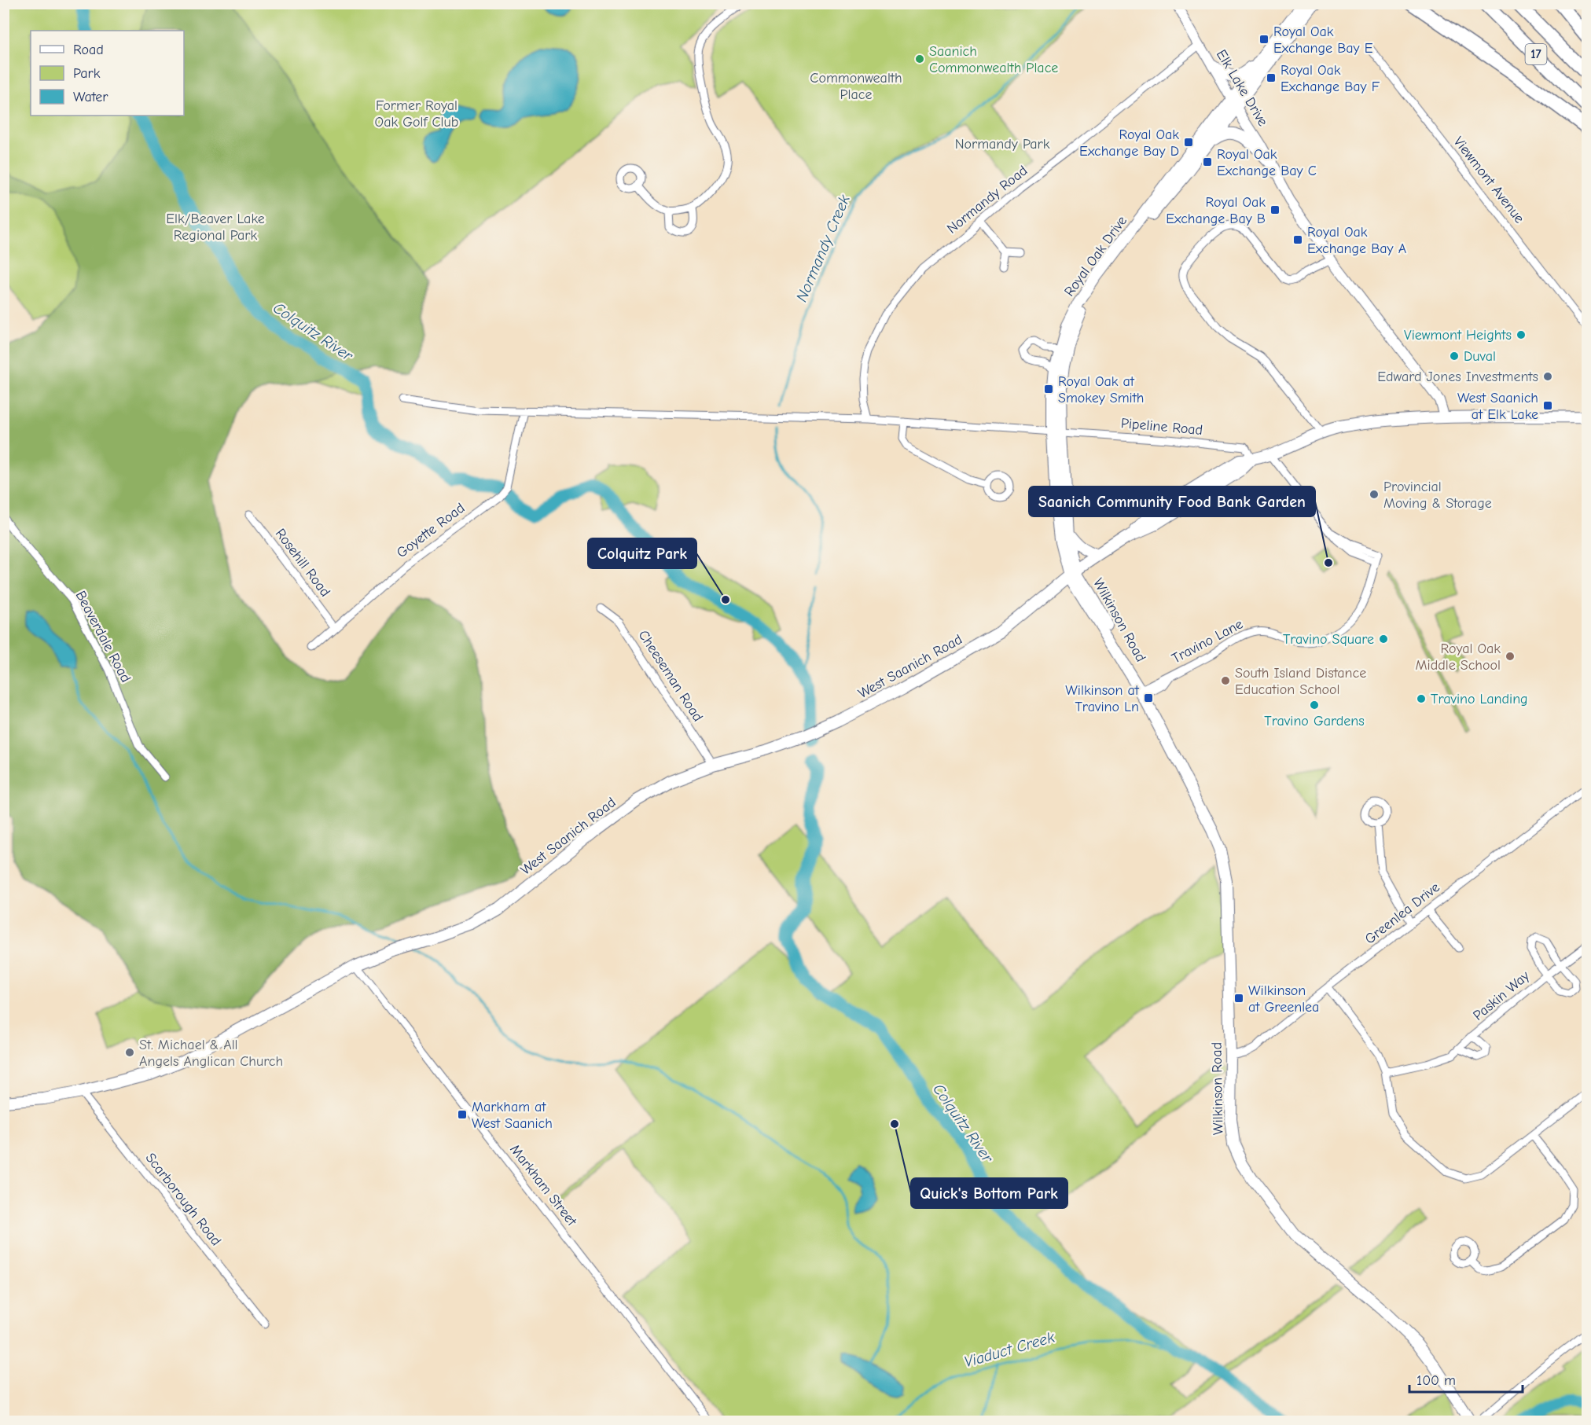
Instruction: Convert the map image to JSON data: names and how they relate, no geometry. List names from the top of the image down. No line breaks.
{"streets":{"highway":["17"],"main road":["Royal Oak Drive","Wilkinson Road","West Saanich Road"],"street":["Elk Lake Drive","Viewmont Avenue","Normandy Road","Pipeline Road","Goyette Road","Rosehill Road","Beaverdale Road","Travino Lane","Cheeseman Road","Greenlea Drive","Paskin Way","Markham Street","Scarborough Road"]},"crossings":[["Elk Lake Drive","Normandy Road"],["Elk Lake Drive","Royal Oak Drive"],["Elk Lake Drive","West Saanich Road"],["Royal Oak Drive","Pipeline Road"],["Royal Oak Drive","Wilkinson Road"],["Royal Oak Drive","West Saanich Road"],["Pipeline Road","West Saanich Road"],["Goyette Road","Rosehill Road"],["Wilkinson Road","Travino Lane"],["Wilkinson Road","West Saanich Road"],["Wilkinson Road","Greenlea Drive"],["Travino Lane","West Saanich Road"],["West Saanich Road","Cheeseman Road"],["West Saanich Road","Markham Street"],["West Saanich Road","Scarborough Road"]],"water":["Normandy Creek","Colquitz River","Viaduct Creek"],"parks":["Commonwealth Place","Former Royal Oak Golf Club","Normandy Park","Elk/Beaver Lake Regional Park"],"places":{"transit":["Royal Oak Exchange Bay E","Royal Oak Exchange Bay F","Royal Oak Exchange Bay D","Royal Oak Exchange Bay C","Royal Oak Exchange Bay B","Royal Oak Exchange Bay A","Royal Oak at Smokey Smith","West Saanich at Elk Lake","Wilkinson at Travino Ln","Wilkinson at Greenlea","Markham at West Saanich"],"other":["Saanich Commonwealth Place","Viewmont Heights","Duval","Edward Jones Investments","Provincial Moving & Storage","Saanich Community Food Bank Garden","Colquitz Park","Travino Square","Royal Oak Middle School","South Island Distance Education School","Travino Landing","Travino Gardens","St. Michael & All Angels Anglican Church","Quick's Bottom Park"]},"legend":["Road","Park","Water"],"scale_bar":"100 m"}
